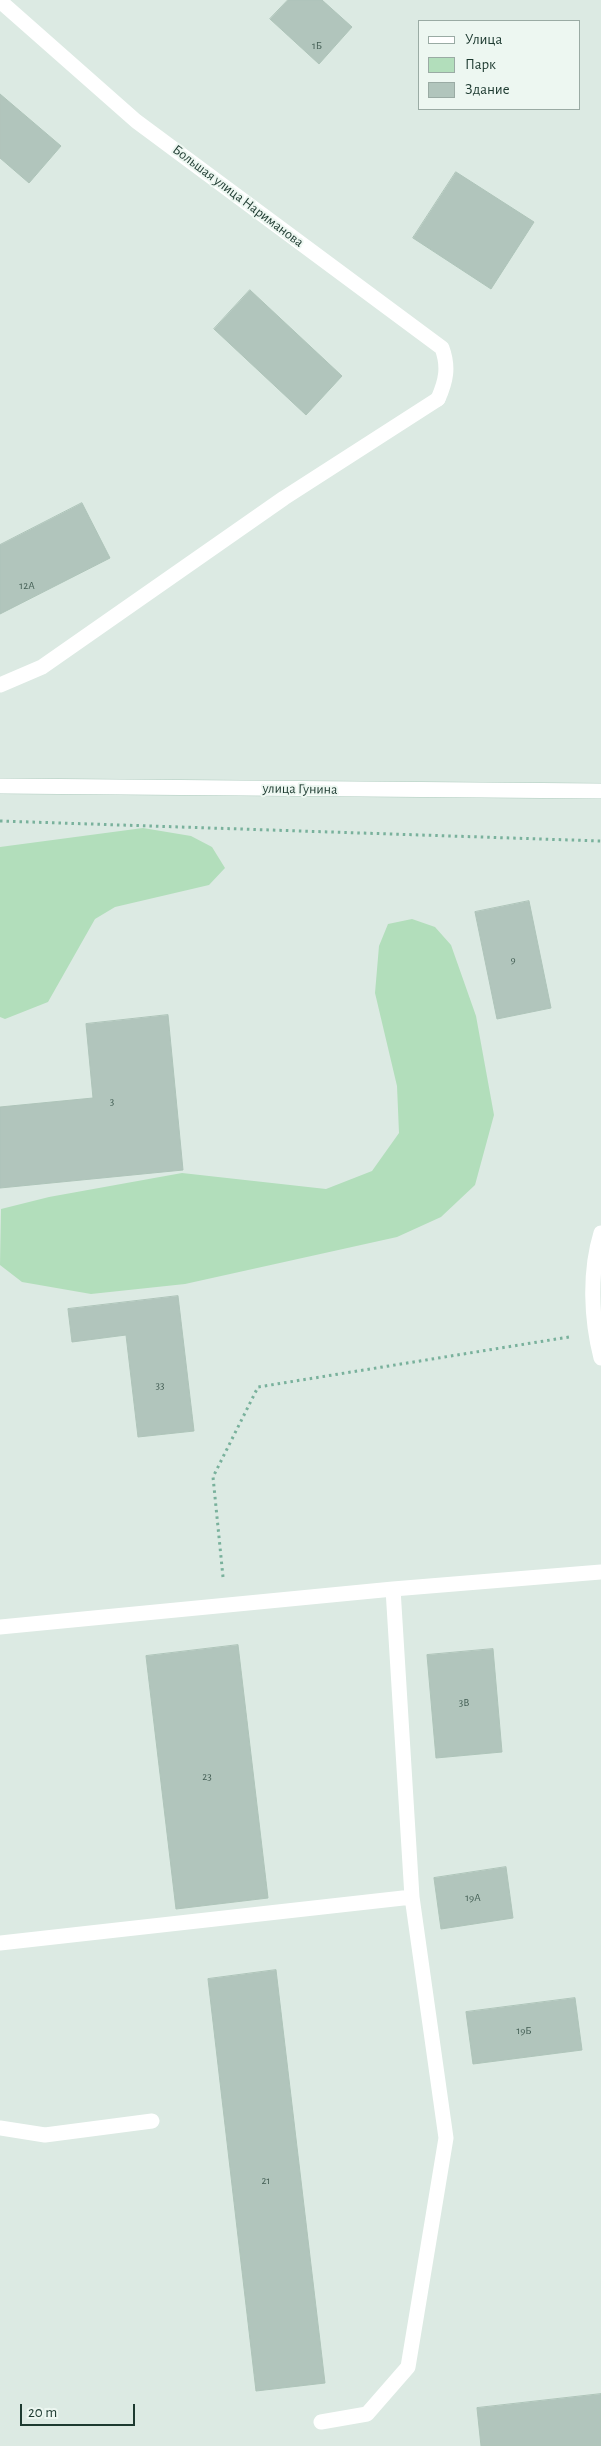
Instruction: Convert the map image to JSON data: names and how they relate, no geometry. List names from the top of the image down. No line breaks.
{"streets":{"street":["Большая улица Нариманова","улица Гунина"]},"house_numbers":["1Б","12А","9","3","33","3В","23","19А","19Б","21"],"legend":["Улица","Парк","Здание"],"scale_bar":"20 m"}
